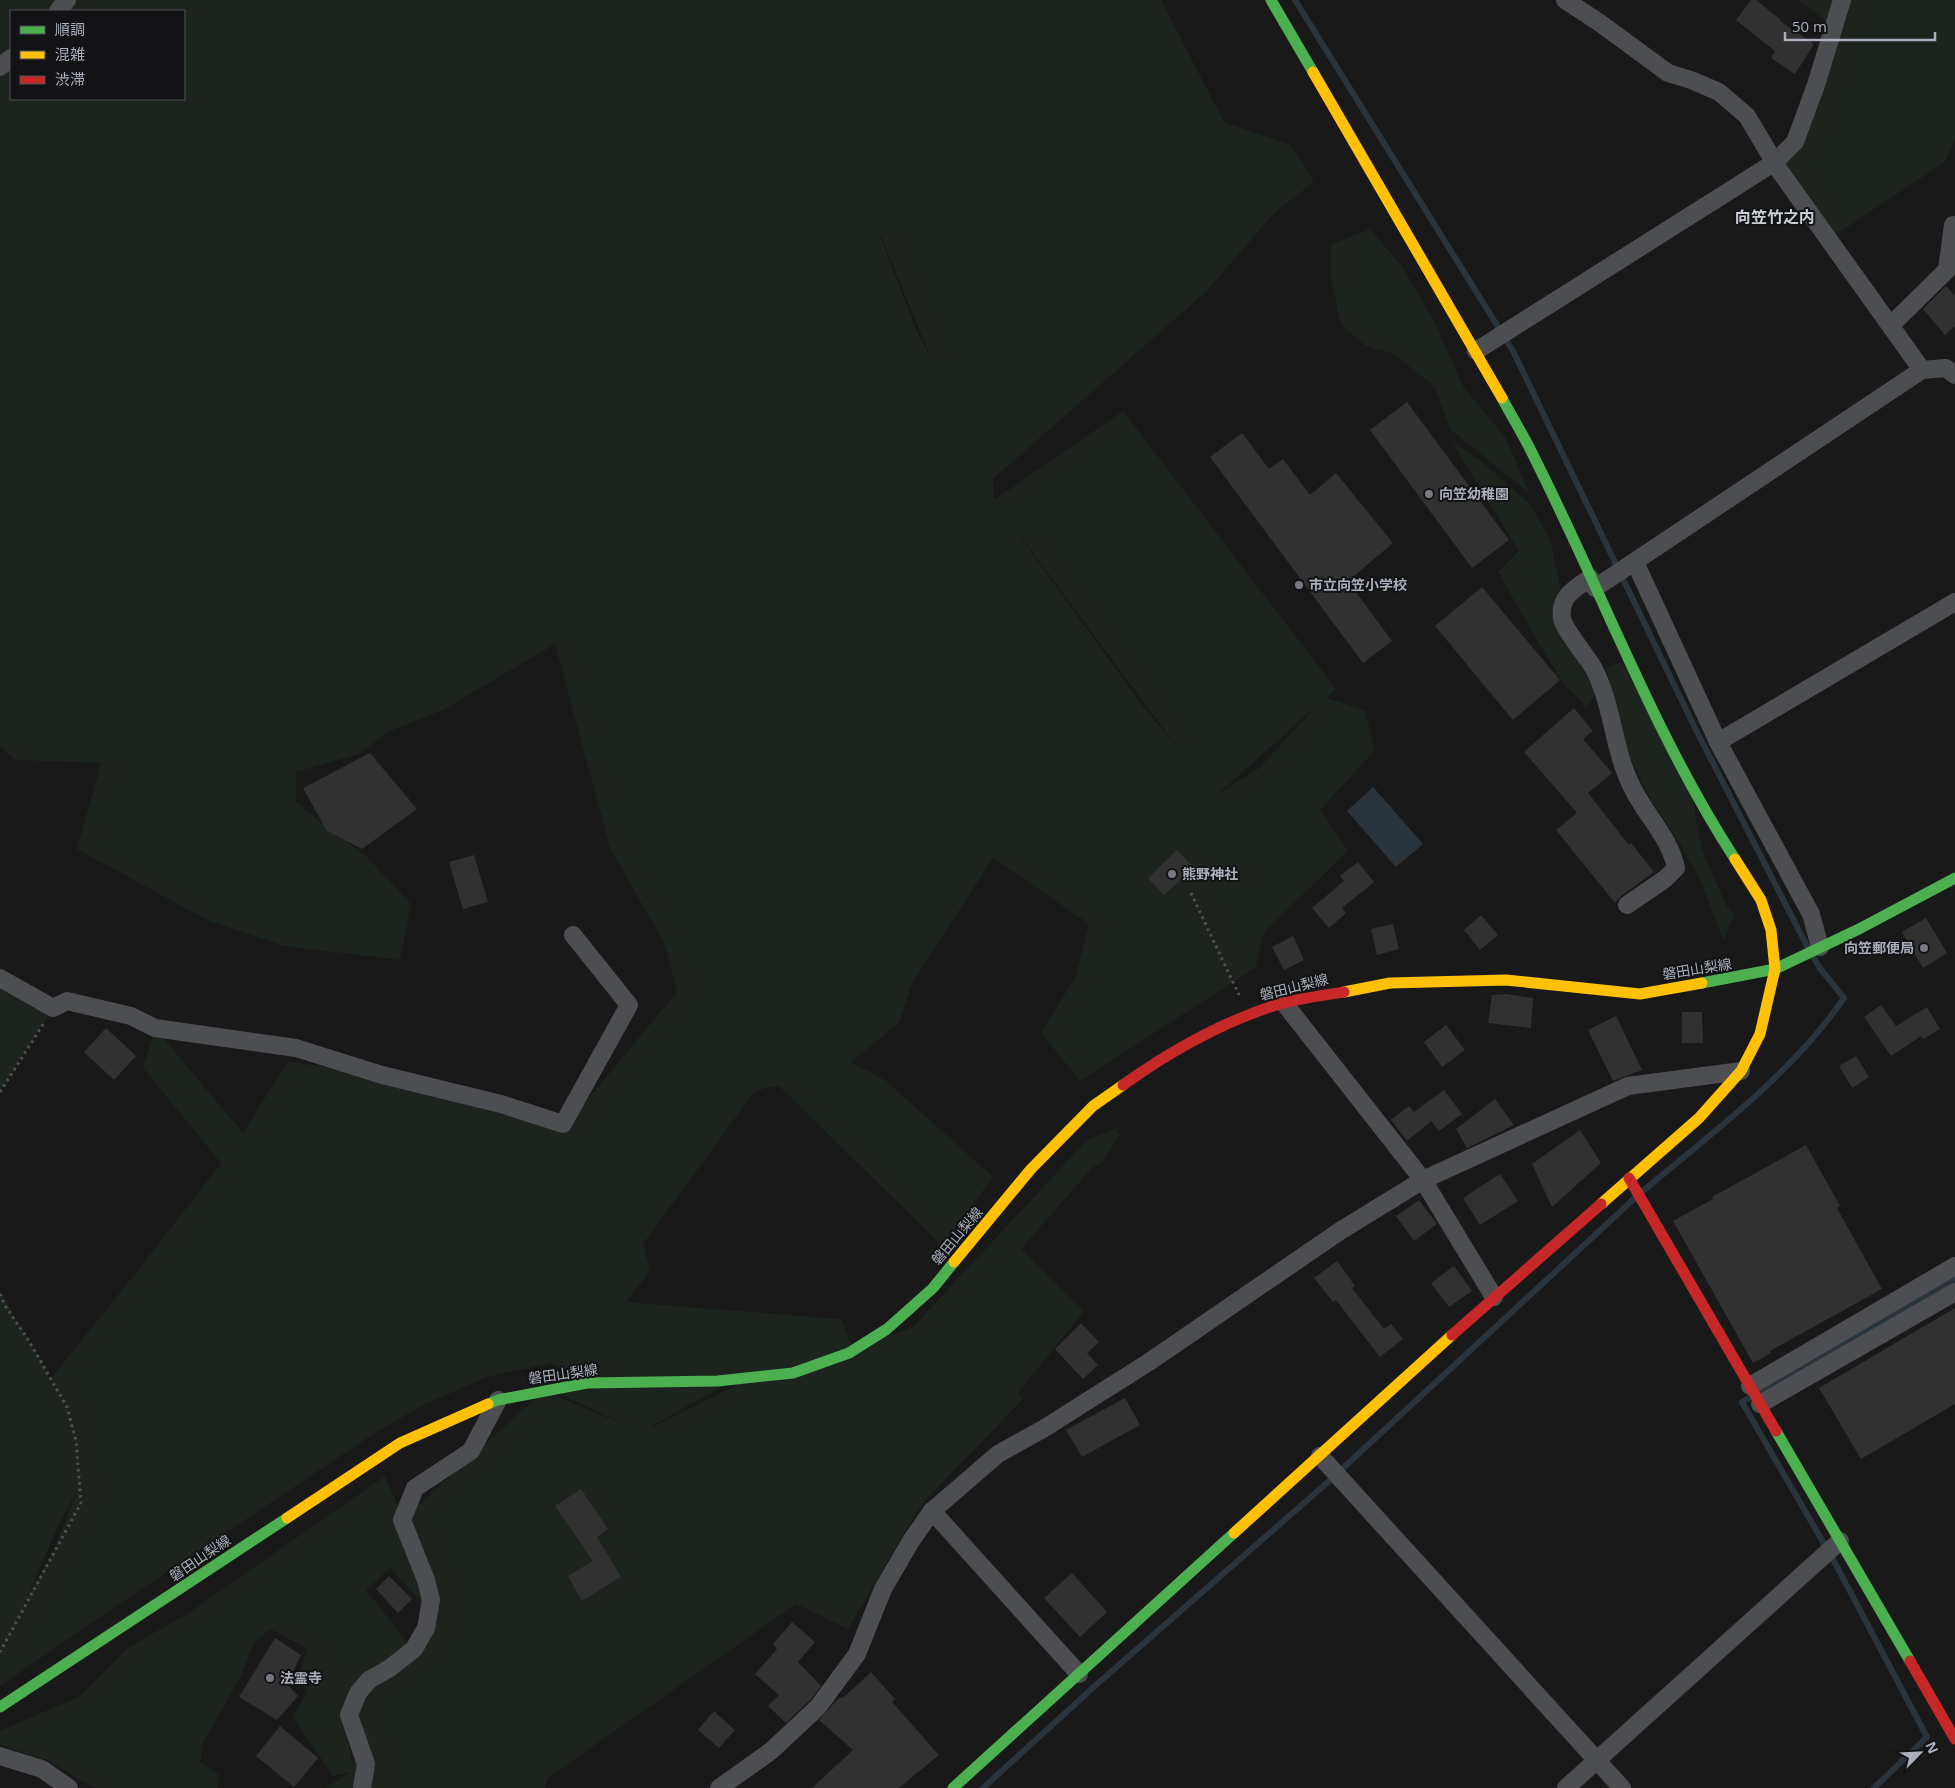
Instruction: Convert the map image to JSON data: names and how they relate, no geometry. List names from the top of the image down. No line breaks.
{"streets":{"street":["磐田山梨線"]},"districts":["向笠竹之内"],"places":["向笠幼稚園","市立向笠小学校","熊野神社","向笠郵便局","法霊寺"],"legend":["順調","混雑","渋滞"],"scale_bar":"50 m","north":"top right"}
